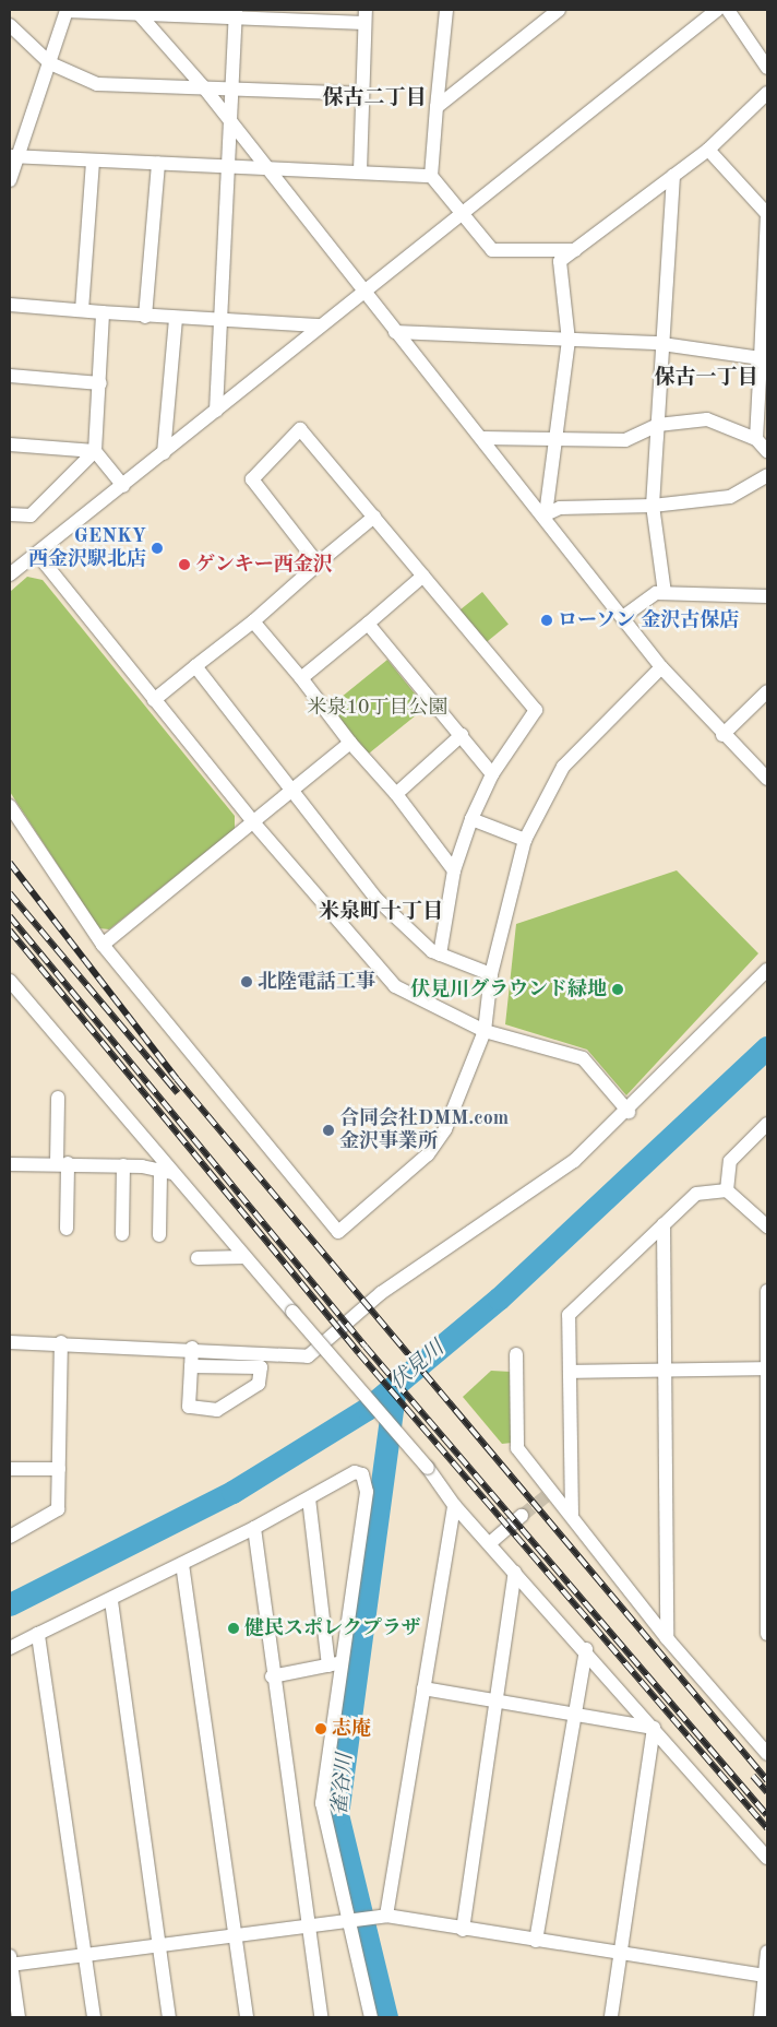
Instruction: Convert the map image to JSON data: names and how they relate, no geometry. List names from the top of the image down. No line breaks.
{"districts":["保古二丁目","保古一丁目","米泉町十丁目"],"water":["伏見川","雀谷川"],"parks":["米泉10丁目公園"],"places":["GENKY 西金沢駅北店","ゲンキー西金沢","ローソン 金沢古保店","北陸電話工事","伏見川グラウンド緑地","合同会社DMM.com 金沢事業所","健民スポレクプラザ","志庵"]}
